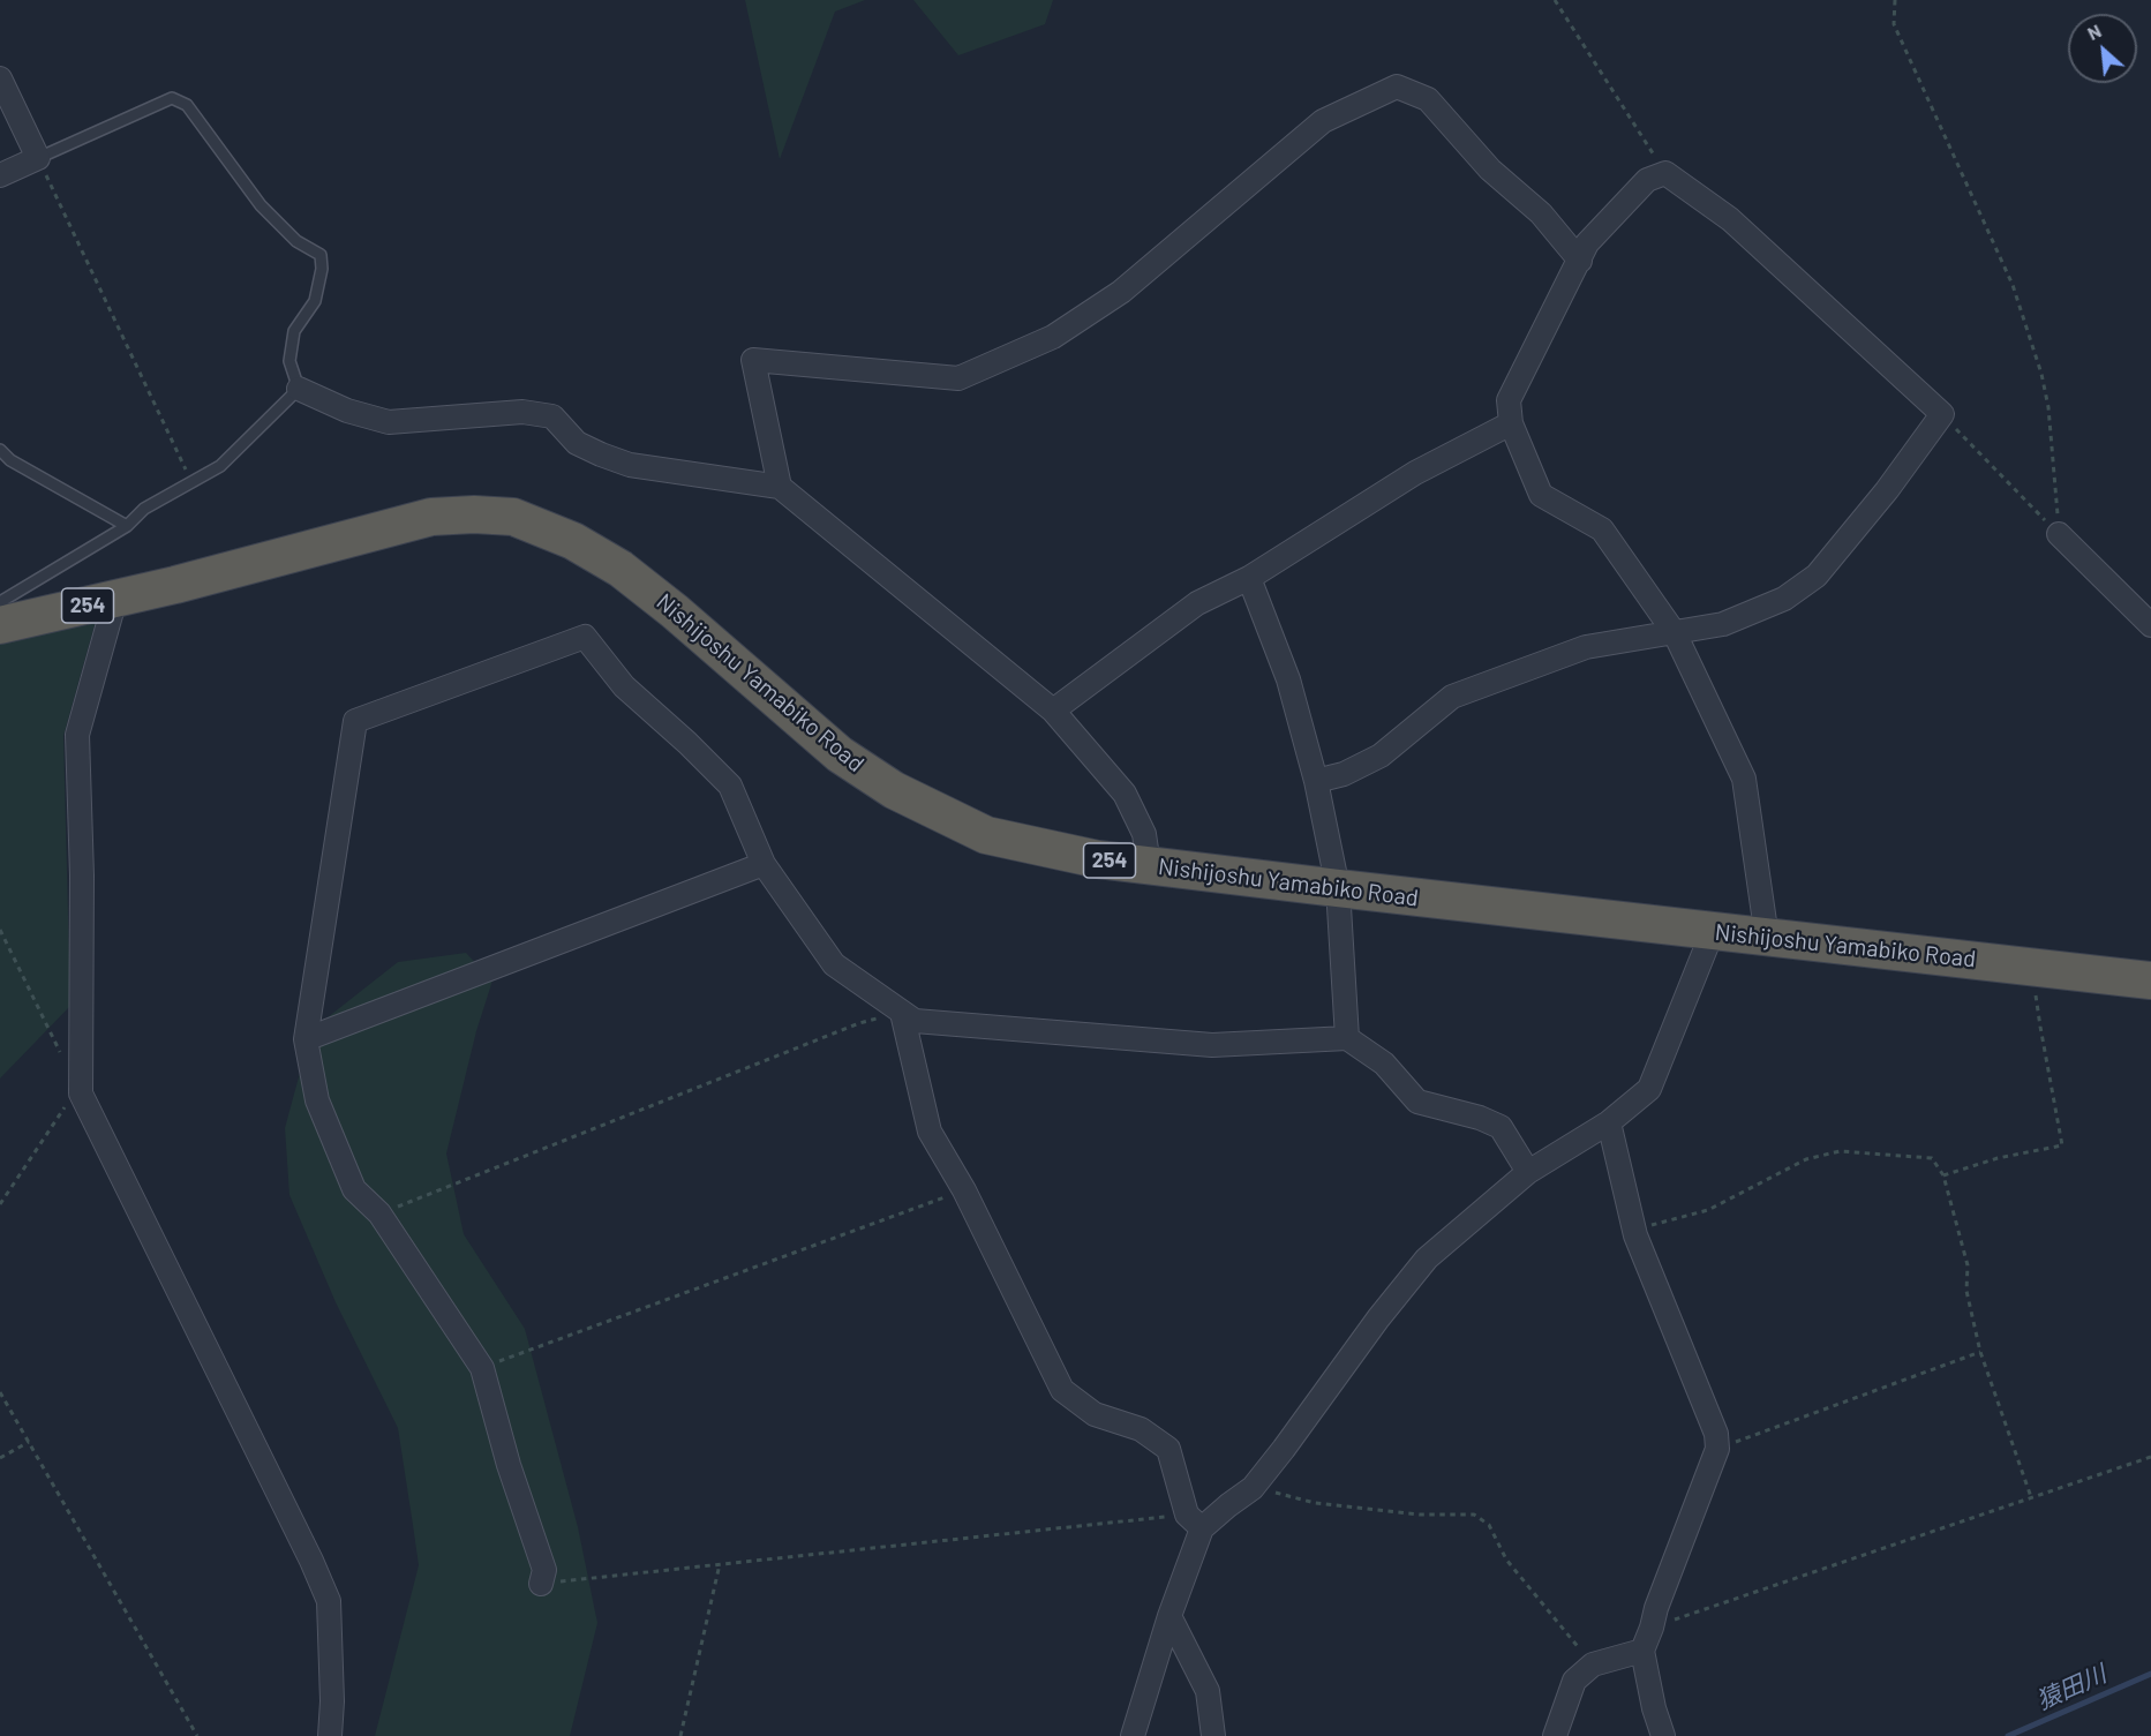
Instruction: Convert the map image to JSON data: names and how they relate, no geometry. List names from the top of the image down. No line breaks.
{"streets":{"highway":["254","Nishijoshu Yamabiko Road"]},"water":["猿田川"],"north":"top left"}
